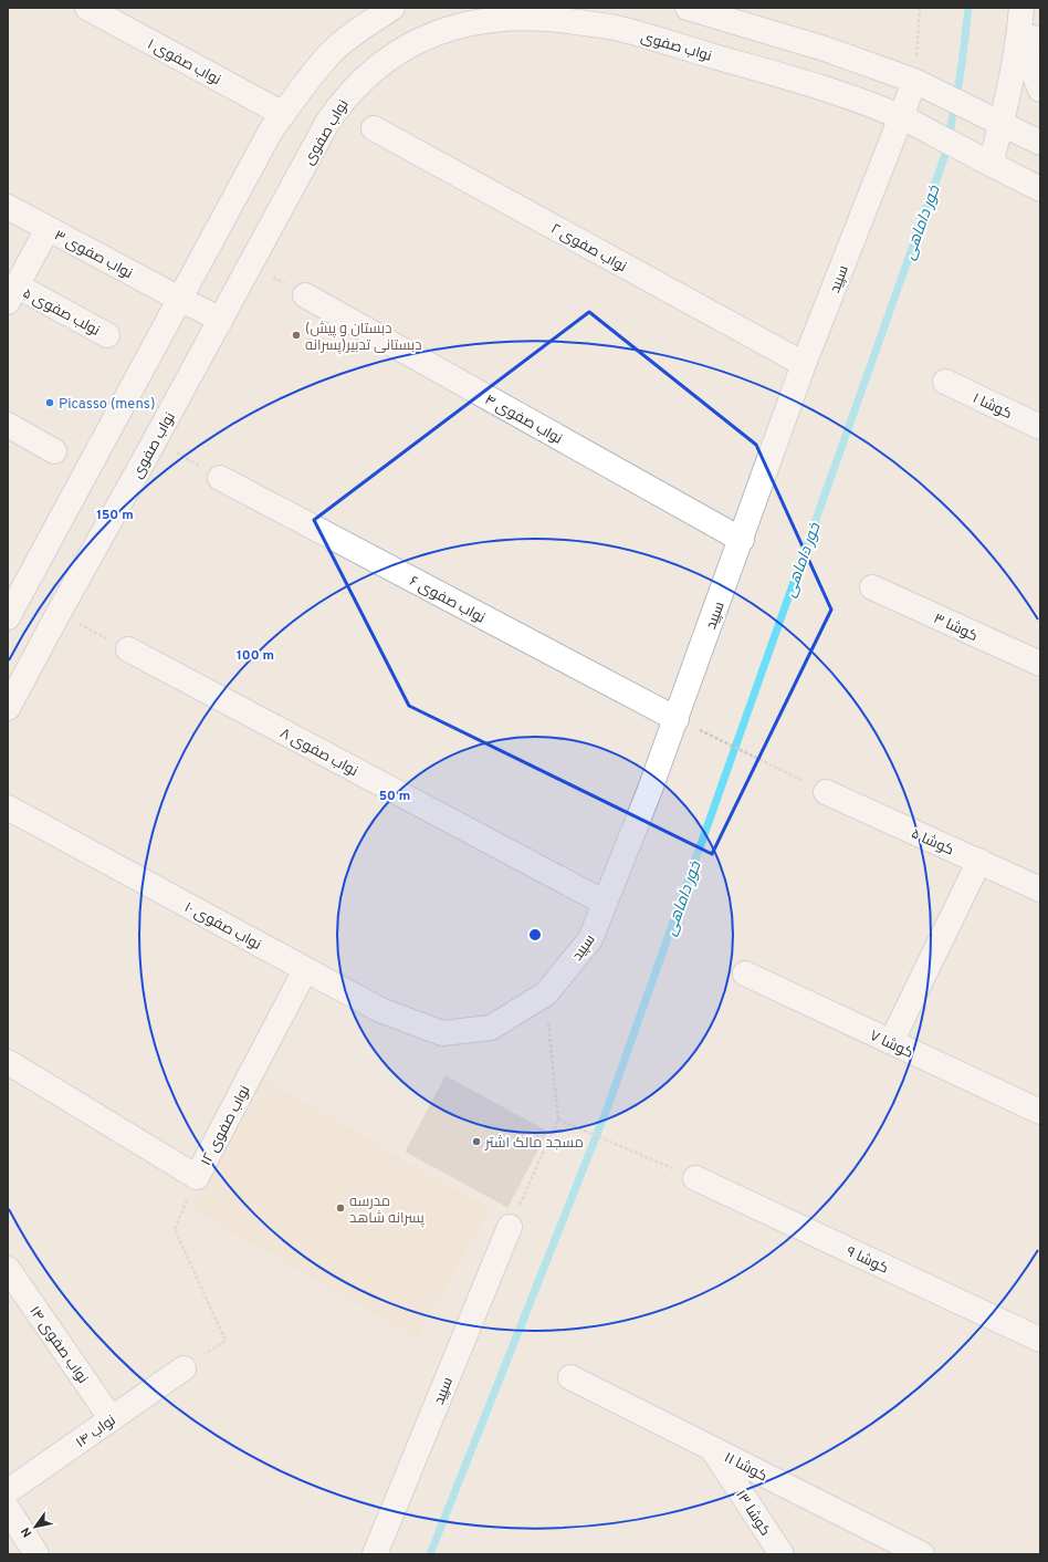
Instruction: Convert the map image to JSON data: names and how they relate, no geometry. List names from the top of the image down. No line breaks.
{"streets":{"street":["نواب صفوی","نواب صفوی ۱","نواب صفوی ۲","نواب صفوی ۳","سپید","نولب صفوی ۵","کوشا ۱","نواب صفوی ۴","نواب صفوی ۶","کوشا ۳","نواب صفوی ۸","کوشا ۵","نواب صفوی ۱۰","کوشا ۷","نواب صفوی ۱۲","کوشا ۹","نواب صفوی ۱۴","نواب ۱۴","کوشا ۱۱","کوشا ۱۳"]},"crossings":[["نواب صفوی","نواب صفوی ۳"],["نواب صفوی","سپید"],["نواب صفوی ۲","سپید"],["سپید","نواب صفوی ۴"],["سپید","نواب صفوی ۶"],["سپید","نواب صفوی ۸"],["سپید","نواب صفوی ۱۰"],["نواب صفوی ۱۰","نواب صفوی ۱۲"],["نواب صفوی ۱۴","نواب ۱۴"],["کوشا ۱۱","کوشا ۱۳"]],"water":["خور داماهی"],"places":["(دبستان و پیش دبستانی تدبیر(پسرانه","Picasso (mens)","مسجد مالک اشتر","مدرسه پسرانه شاهد"],"north":"bottom left","rings":["150 m","100 m","50 m"]}
